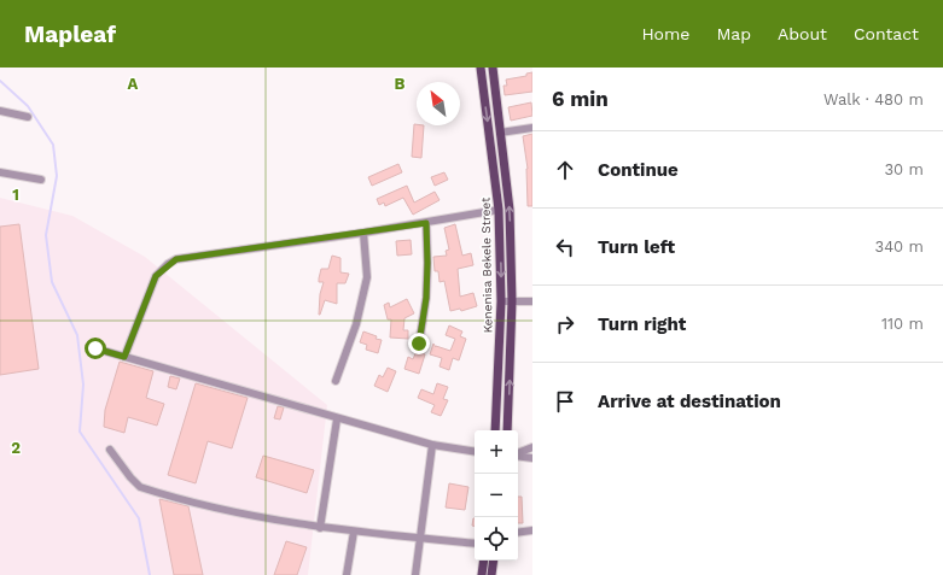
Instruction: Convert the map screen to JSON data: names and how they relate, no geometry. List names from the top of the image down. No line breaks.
{"streets":{"main road":["Kenenisa Bekele Street"]},"north":"top left","page":{"header":"Mapleaf","nav":["Home","Map","About","Contact"],"heading":["6 min","Walk · 480 m"],"list":[["Continue","30 m"],["Turn left","340 m"],["Turn right","110 m"],"Arrive at destination"],"map_buttons":["+","−"]},"grid":{"columns":["A","B"],"rows":["1","2"]}}
